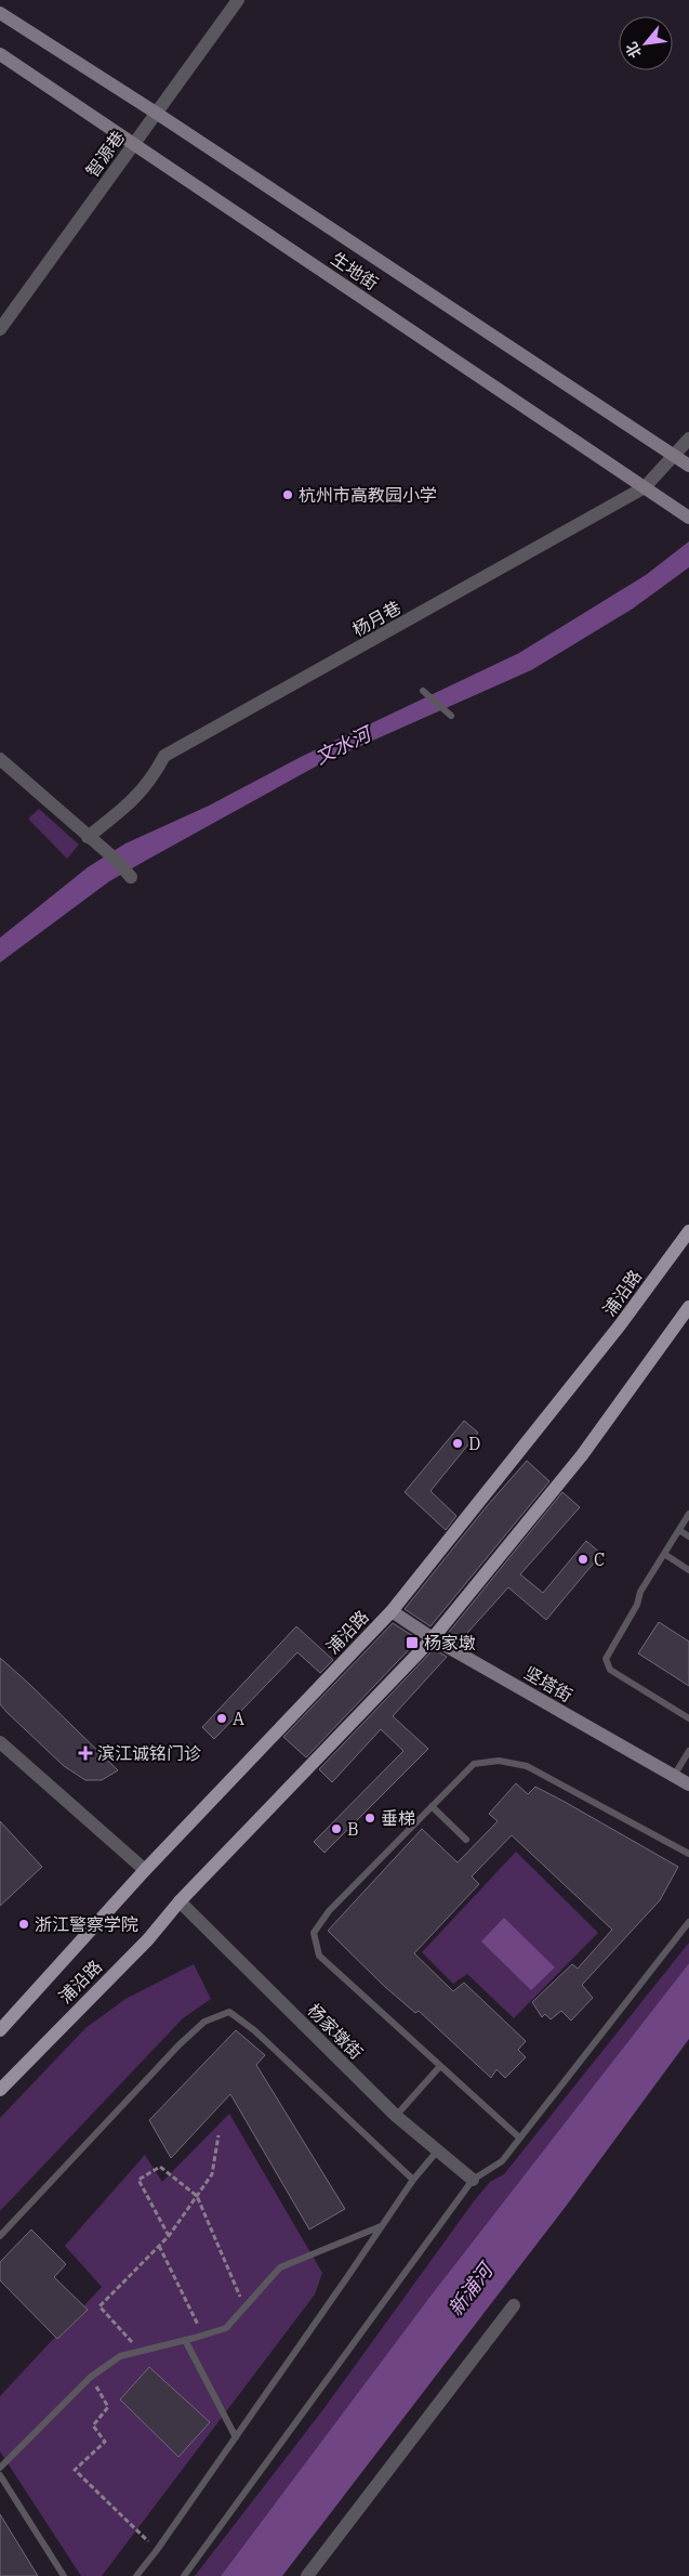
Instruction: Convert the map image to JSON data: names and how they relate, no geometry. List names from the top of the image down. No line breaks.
{"streets":{"main road":["浦沿路"],"street":["智源巷","生地街","杨月巷","坚塔街","杨家墩街"]},"crossings":[["智源巷","生地街"],["生地街","杨月巷"],["浦沿路","坚塔街"],["浦沿路","杨家墩街"]],"water":["文水河","新浦河"],"places":{"other":["杭州市高教园小学","D","C","A","垂梯","B","浙江警察学院"],"transit":["杨家墩"],"health":["滨江诚铭门诊"]},"north":"bottom left"}
